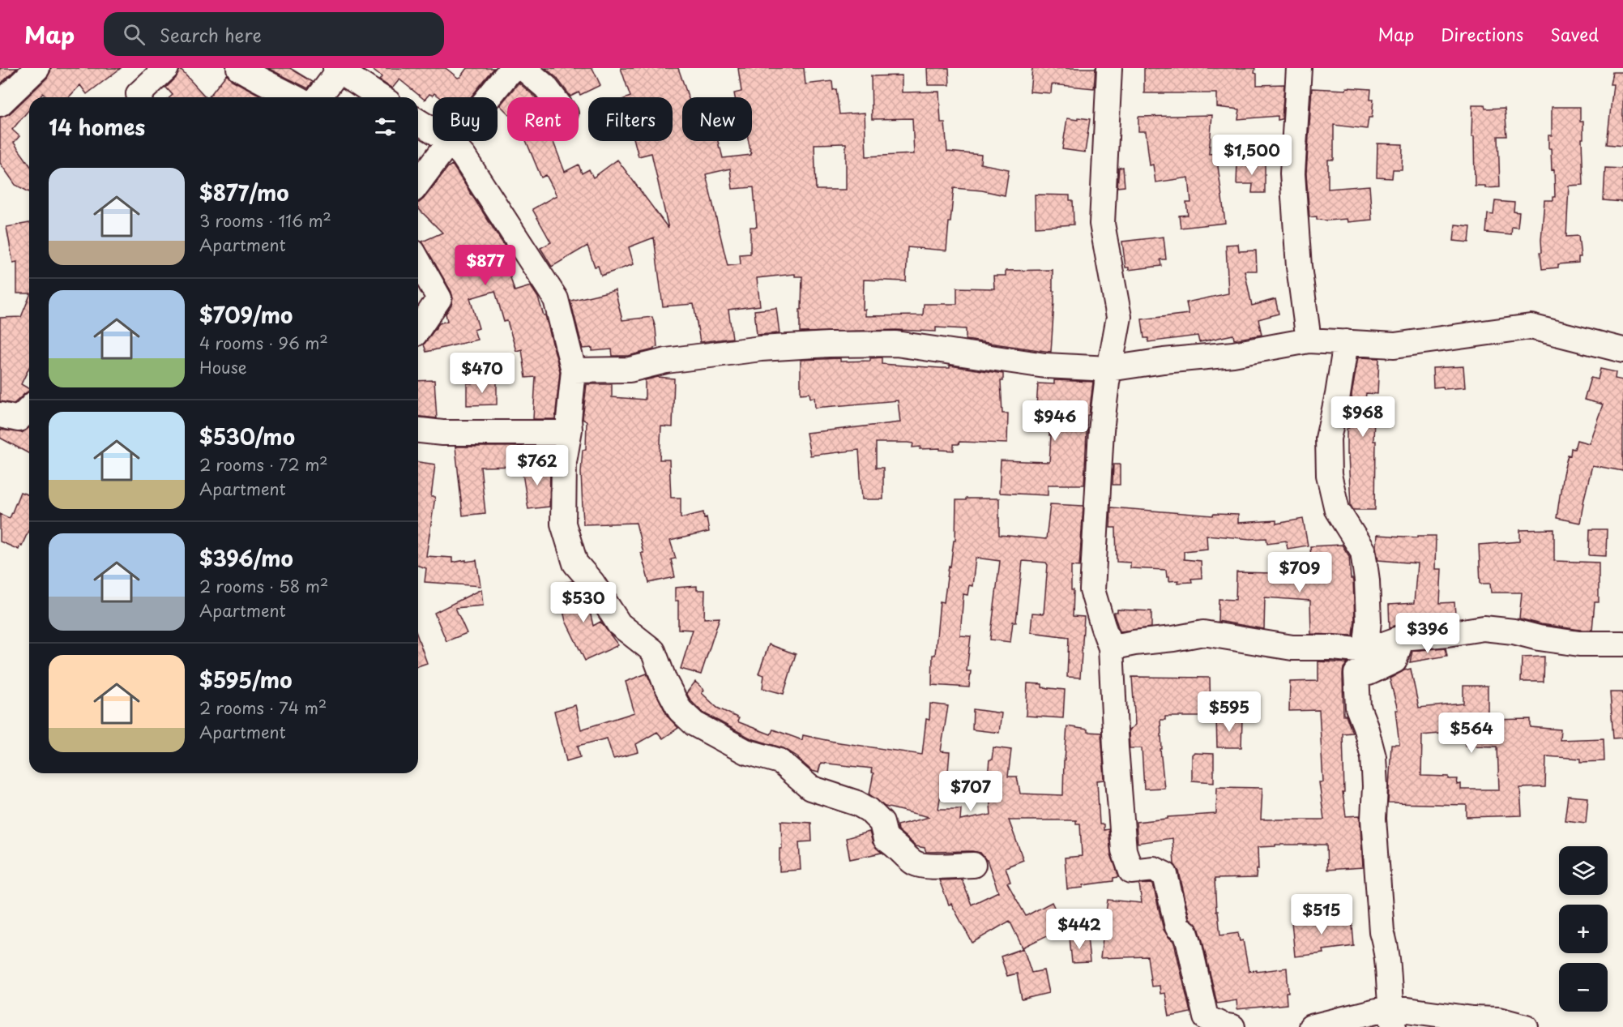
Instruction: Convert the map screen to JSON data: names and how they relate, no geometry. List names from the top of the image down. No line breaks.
{"page":{"header":"Map","search":"Search here","nav":["Map","Directions","Saved"],"chip":["Buy","Rent","Filters","New"],"heading":"14 homes","price":["$1,500","$877","$470","$968","$946","$762","$709","$530","$396","$595","$564","$707","$515","$442"],"list":[{"name":"$877/mo","note":"3 rooms · 116 m² · Apartment"},{"name":"$709/mo","note":"4 rooms · 96 m² · House"},{"name":"$530/mo","note":"2 rooms · 72 m² · Apartment"},{"name":"$396/mo","note":"2 rooms · 58 m² · Apartment"},{"name":"$595/mo","note":"2 rooms · 74 m² · Apartment"}],"map_buttons":["+","−"]}}
